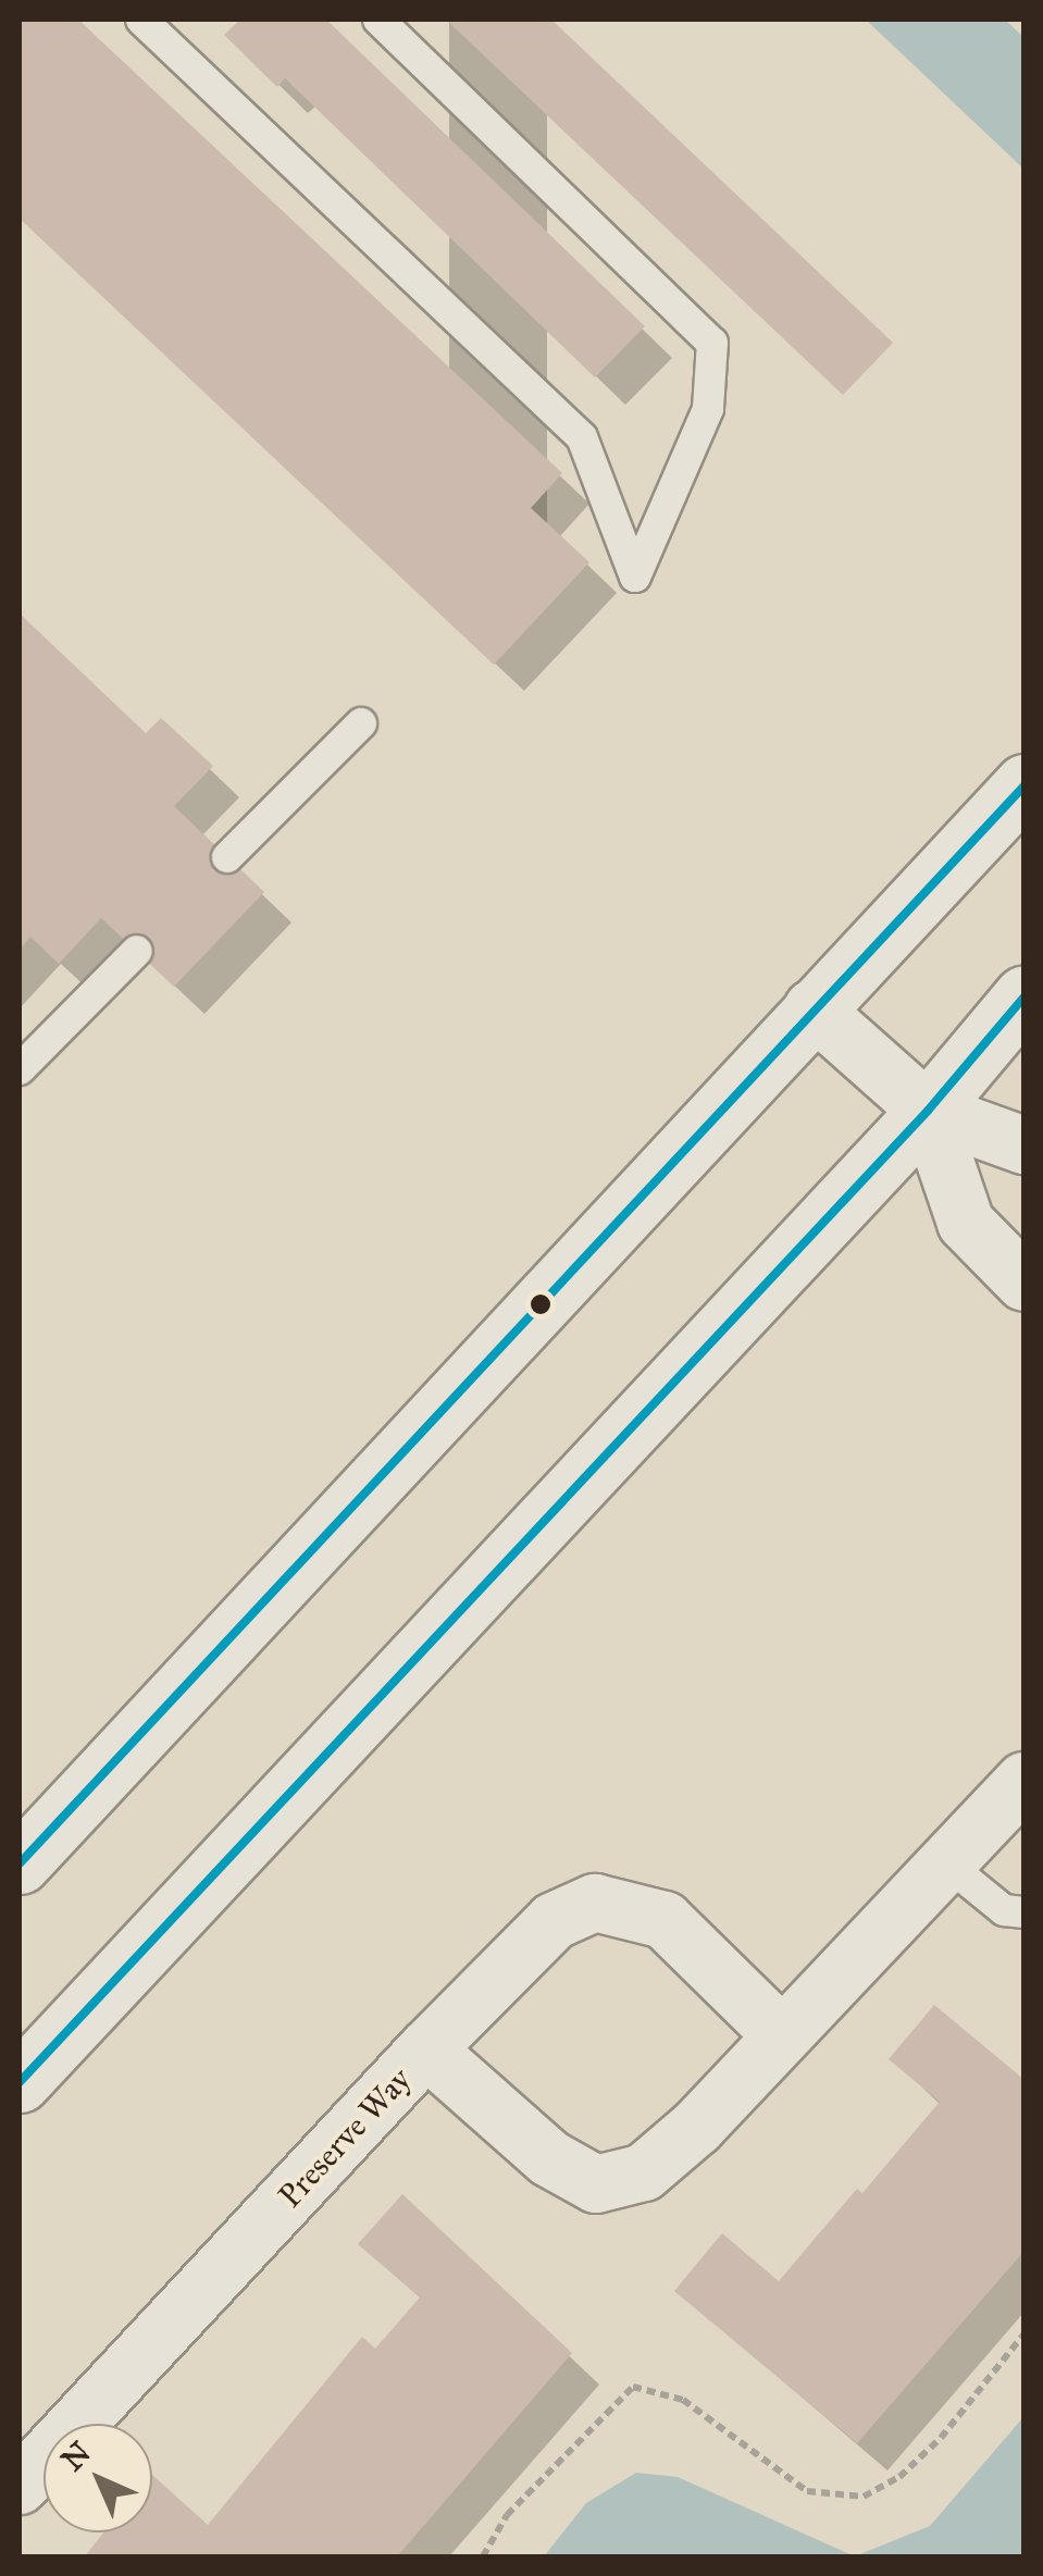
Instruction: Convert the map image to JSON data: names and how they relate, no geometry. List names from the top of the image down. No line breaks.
{"streets":{"street":["Preserve Way"]},"north":"top left"}
